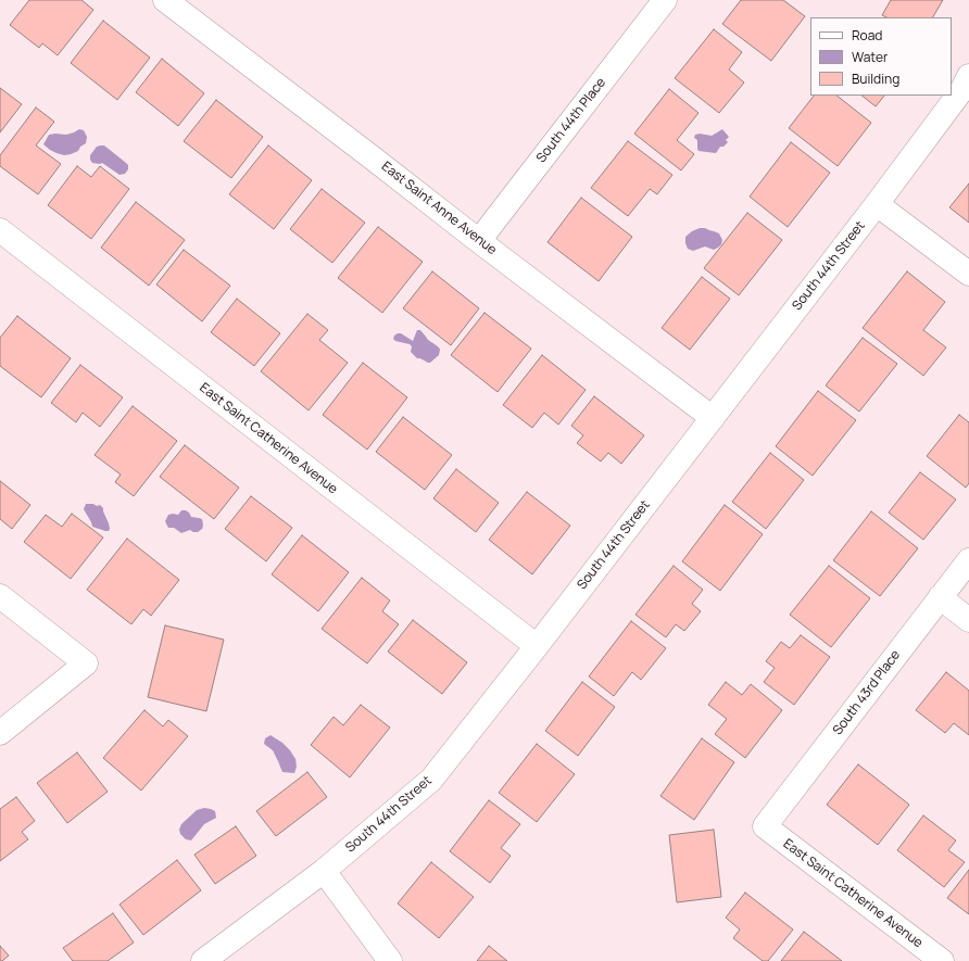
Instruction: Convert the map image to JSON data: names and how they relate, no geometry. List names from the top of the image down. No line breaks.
{"streets":{"street":["South 44th Place","East Saint Anne Avenue","South 44th Street","East Saint Catherine Avenue","South 43rd Place"]},"crossings":[["South 44th Place","East Saint Anne Avenue"],["East Saint Anne Avenue","South 44th Street"],["South 44th Street","East Saint Catherine Avenue"],["East Saint Catherine Avenue","South 43rd Place"]],"legend":["Road","Water","Building"]}
